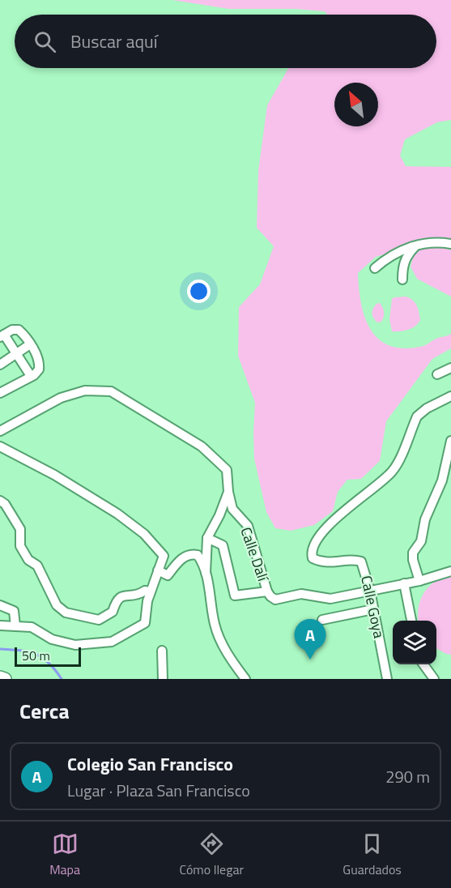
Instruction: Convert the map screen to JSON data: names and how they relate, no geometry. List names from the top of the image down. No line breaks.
{"streets":{"street":["Calle Dalí","Calle Goya"]},"scale_bar":"50 m","north":"top left","page":{"search":"Buscar aquí","pins":"A","scale":"50 m","heading":"Cerca","list":[{"mark":"A","name":"Colegio San Francisco","note":"Lugar · Plaza San Francisco","value":"290 m"}],"nav":["Mapa","Cómo llegar","Guardados"]}}
